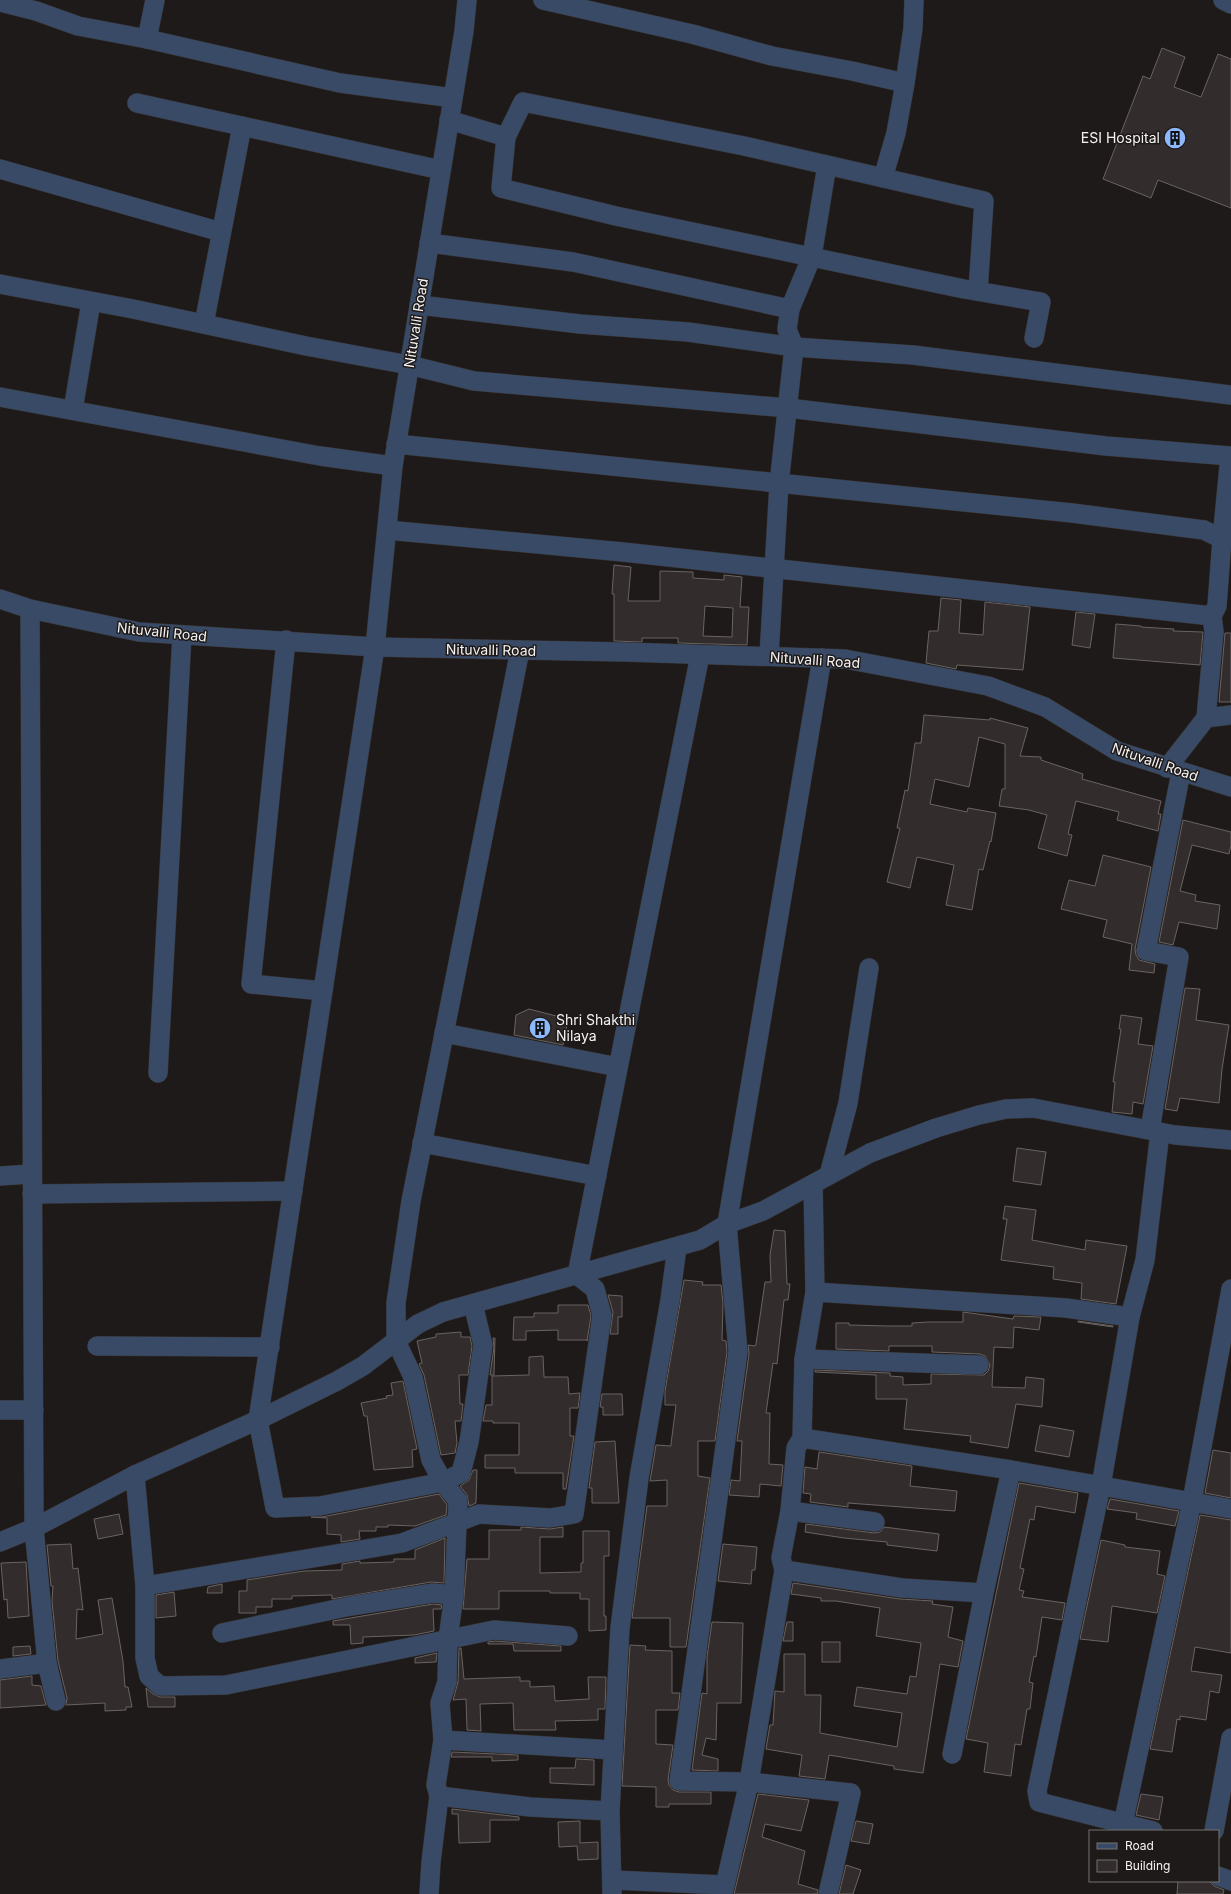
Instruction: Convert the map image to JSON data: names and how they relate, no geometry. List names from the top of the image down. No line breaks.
{"streets":{"street":["Nituvalli Road"]},"places":{"building":["ESI Hospital","Shri Shakthi Nilaya"]},"legend":["Road","Building"]}
